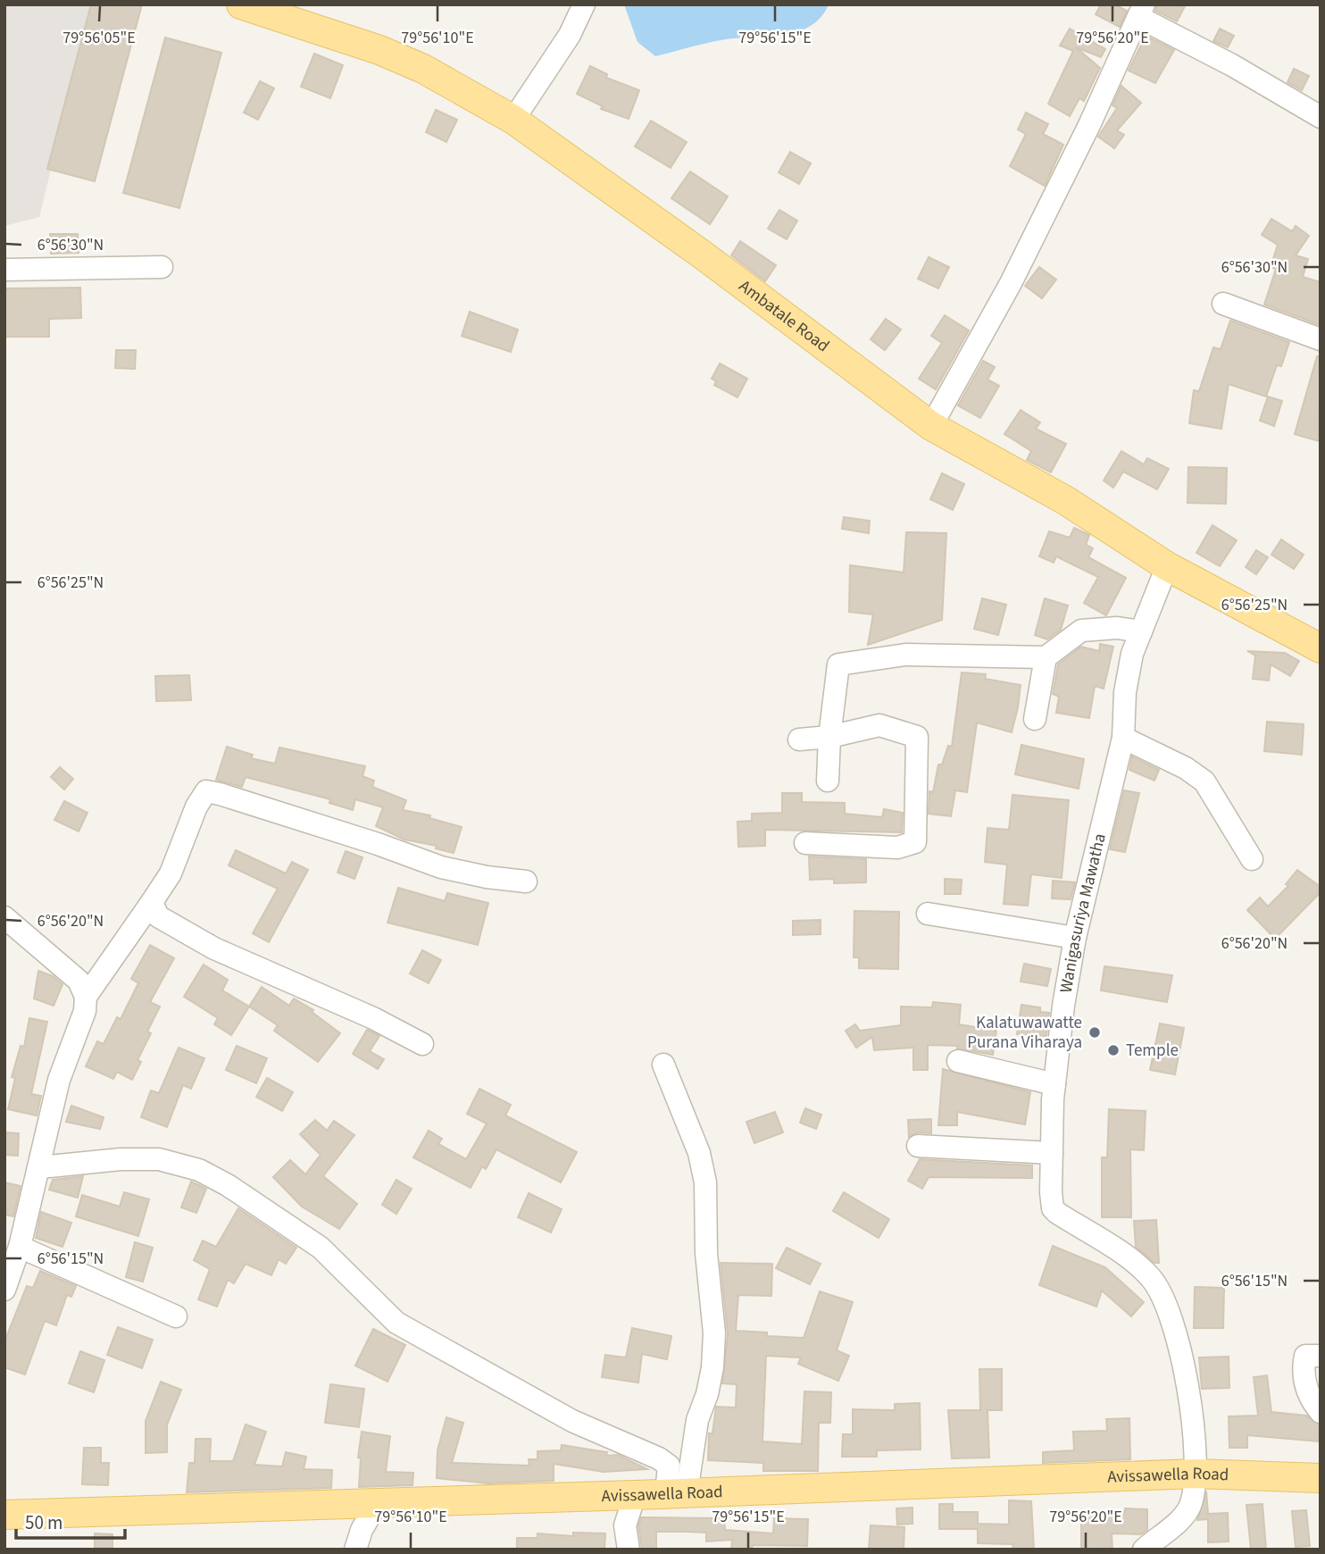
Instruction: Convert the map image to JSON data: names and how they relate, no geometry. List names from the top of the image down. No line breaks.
{"streets":{"main road":["Ambatale Road","Avissawella Road"],"street":["Wanigasuriya Mawatha"]},"crossings":[["Ambatale Road","Wanigasuriya Mawatha"],["Wanigasuriya Mawatha","Avissawella Road"]],"places":["Kalatuwawatte Purana Viharaya","Temple"],"scale_bar":"50 m","coordinates":["79°56'05\"E","79°56'10\"E","79°56'15\"E","79°56'20\"E","6°56'30\"N","6°56'25\"N","6°56'20\"N","6°56'15\"N"]}
